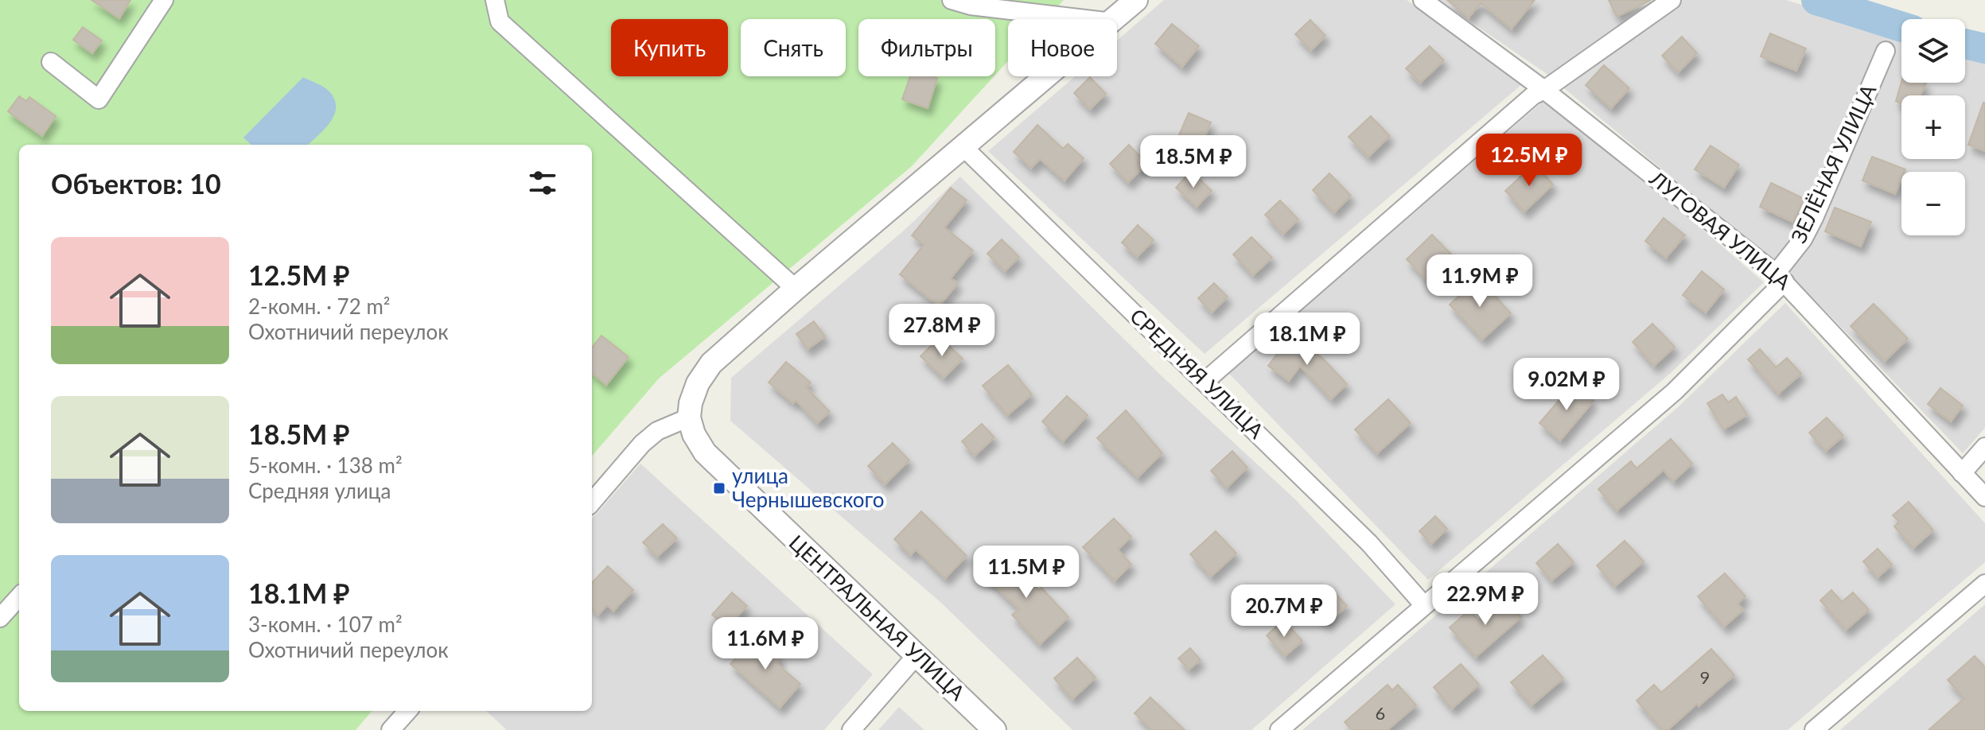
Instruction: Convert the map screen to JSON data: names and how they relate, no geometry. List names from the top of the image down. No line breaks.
{"streets":{"street":["ЗЕЛЁНАЯ УЛИЦА","ЛУГОВАЯ УЛИЦА","СРЕДНЯЯ УЛИЦА","ЦЕНТРАЛЬНАЯ УЛИЦА"]},"crossings":[["ЗЕЛЁНАЯ УЛИЦА","ЛУГОВАЯ УЛИЦА"],["ЗЕЛЁНАЯ УЛИЦА","СРЕДНЯЯ УЛИЦА"]],"places":{"transit":["улица Чернышевского"]},"house_numbers":["9","6"],"page":{"map_buttons":["+","−"],"chip":["Купить","Снять","Фильтры","Новое"],"price":["12.5M ₽","18.5M ₽","11.9M ₽","27.8M ₽","18.1M ₽","9.02M ₽","11.5M ₽","22.9M ₽","20.7M ₽","11.6M ₽"],"heading":"Объектов: 10","list":[{"name":"12.5M ₽","note":"2-комн. · 72 m² · Охотничий переулок"},{"name":"18.5M ₽","note":"5-комн. · 138 m² · Средняя улица"},{"name":"18.1M ₽","note":"3-комн. · 107 m² · Охотничий переулок"}]}}
